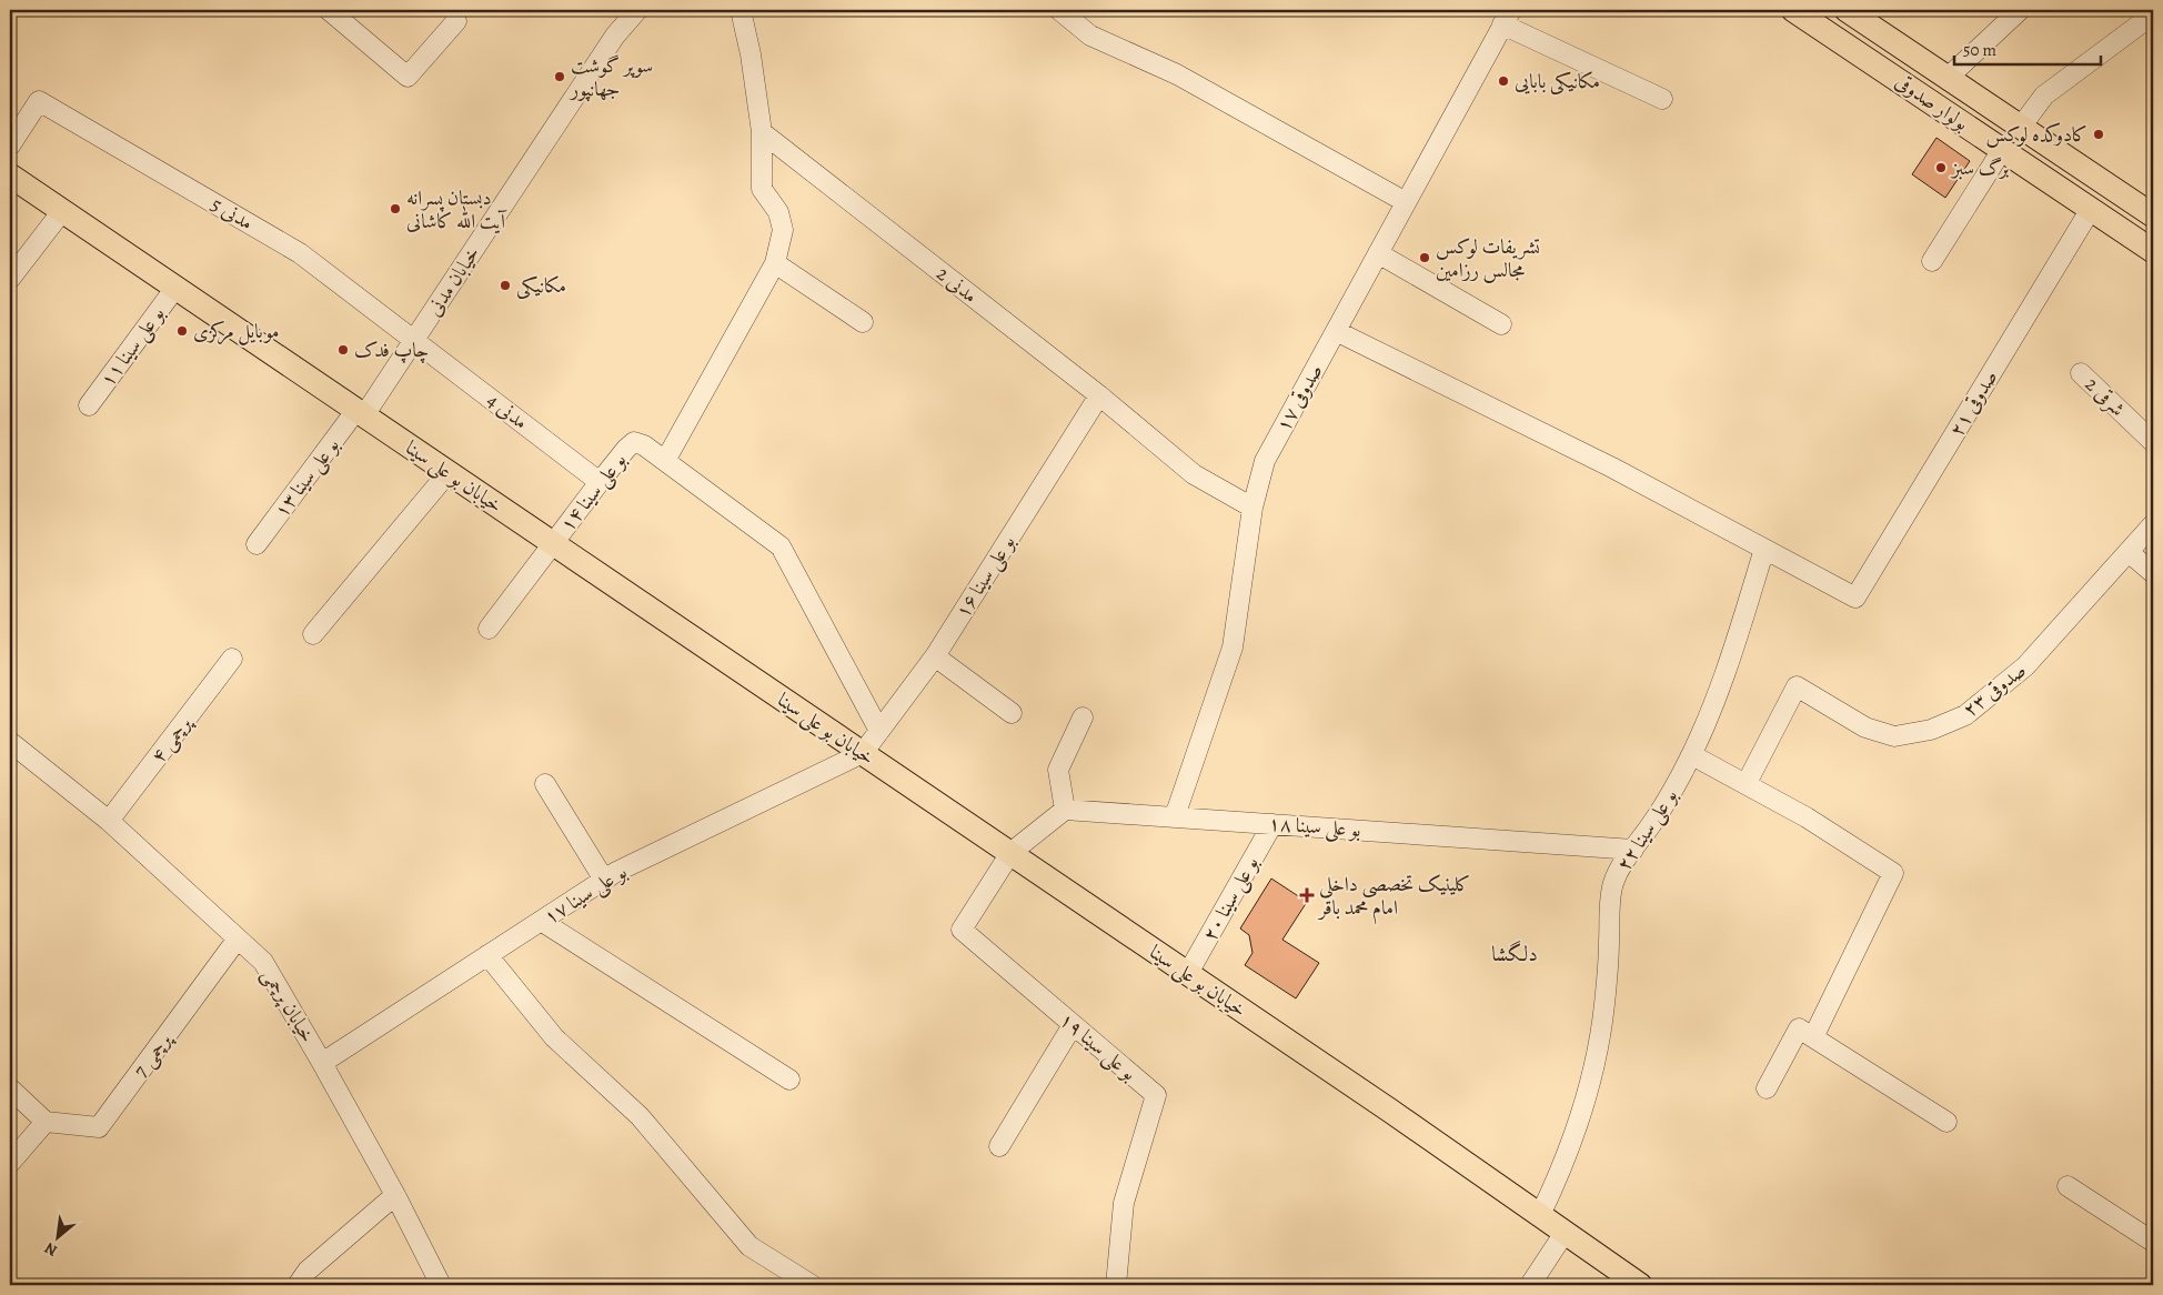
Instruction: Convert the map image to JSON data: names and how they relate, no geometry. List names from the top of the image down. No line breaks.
{"streets":{"main road":["بولوار صدوقی","خیابان بو علی سینا"],"street":["مدنی 5","خیابان مدنی","مدنی 2","بو علی سینا ۱۱","شرقی 2","صدوقی ۱۷","صدوقی ۲۱","مدنی 4","بو علی سینا ۱۳","بو علی سینا ۱۴","بو علی سینا ۱۶","صدوقی ۲۳","پرچمی ۴","بو علی سینا ۱۸","بو علی سینا ۲۲","بو علی سینا ۱۷","بو علی سینا ۲۰","خیابان پرچمی","بو علی سینا ۱۹","پرچمی 7"]},"crossings":[["بولوار صدوقی","صدوقی ۲۱"],["مدنی 5","خیابان مدنی"],["مدنی 5","مدنی 4"],["خیابان مدنی","مدنی 4"],["خیابان مدنی","خیابان بو علی سینا"],["خیابان مدنی","بو علی سینا ۱۳"],["مدنی 2","صدوقی ۱۷"],["مدنی 2","بو علی سینا ۱۶"],["بو علی سینا ۱۱","خیابان بو علی سینا"],["صدوقی ۱۷","بو علی سینا ۱۸"],["صدوقی ۲۱","بو علی سینا ۲۲"],["مدنی 4","بو علی سینا ۱۴"],["خیابان بو علی سینا","بو علی سینا ۱۳"],["خیابان بو علی سینا","بو علی سینا ۱۴"],["خیابان بو علی سینا","بو علی سینا ۱۶"],["خیابان بو علی سینا","بو علی سینا ۲۲"],["خیابان بو علی سینا","بو علی سینا ۱۷"],["خیابان بو علی سینا","بو علی سینا ۲۰"],["خیابان بو علی سینا","بو علی سینا ۱۹"],["بو علی سینا ۱۶","بو علی سینا ۱۷"],["پرچمی ۴","خیابان پرچمی"],["بو علی سینا ۱۸","بو علی سینا ۲۲"],["بو علی سینا ۱۸","بو علی سینا ۲۰"],["بو علی سینا ۱۷","خیابان پرچمی"],["خیابان پرچمی","پرچمی 7"]],"districts":["دلگشا"],"places":{"other":["سوپر گوشت جهانپور","مکانیکی بابایی","کادوکده لوکس","برگ سبز","دبستان پسرانه آیت الله کاشانی","تشریفات لوکس مجالس رزامین","مکانیکی","موبایل مرکزی","چاپ فدک"],"health":["کلینیک تخصصی داخلی امام محمد باقر"]},"scale_bar":"50 m","north":"bottom left"}
